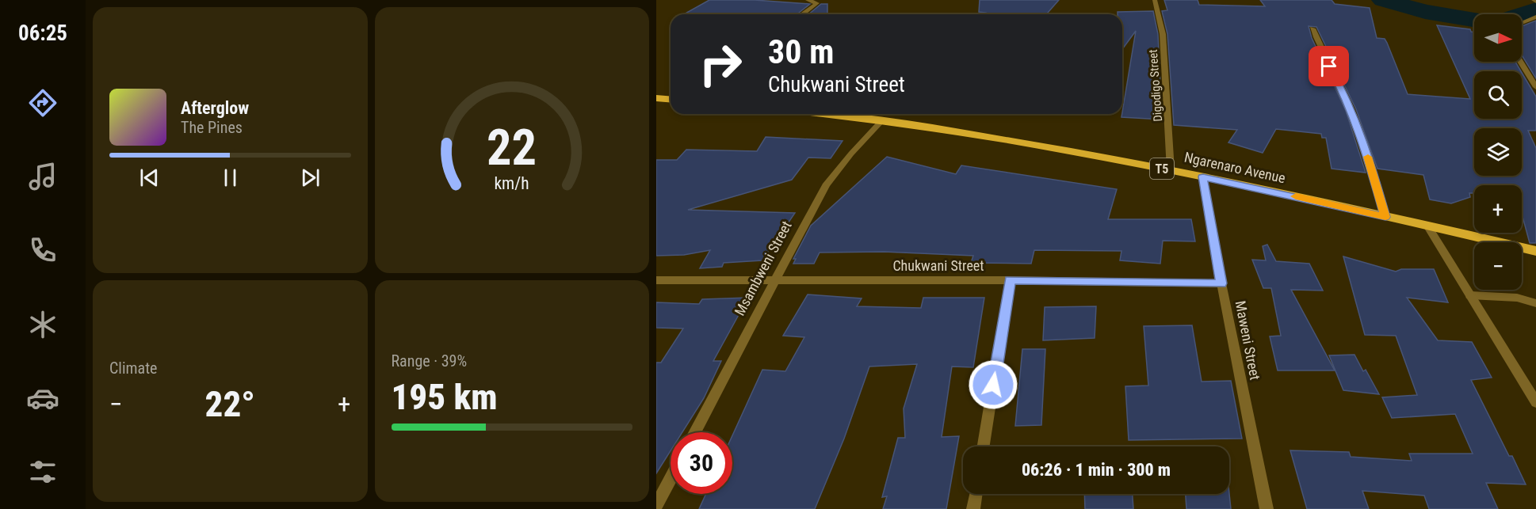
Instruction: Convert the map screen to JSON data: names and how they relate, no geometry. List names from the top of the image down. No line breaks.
{"streets":{"highway":["Ngarenaro Avenue","T5"],"street":["Digodigo Street","Chukwani Street","Msambweni Street","Maweni Street"]},"crossings":[["Digodigo Street","Ngarenaro Avenue"],["Ngarenaro Avenue","Msambweni Street"],["Ngarenaro Avenue","Maweni Street"],["Chukwani Street","Msambweni Street"],["Chukwani Street","Maweni Street"]],"north":"right","page":{"tabs":"06:25","map_buttons":["+","−"],"turn":["30 m","Chukwani Street"],"song":["Afterglow","The Pines"],"tile":["Climate",["Range · 39%","195 km"]],"heat":["−","22°","+"],"limit":"30","trip":"06:26 · 1 min · 300 m","gauge":["22","km/h"]}}
